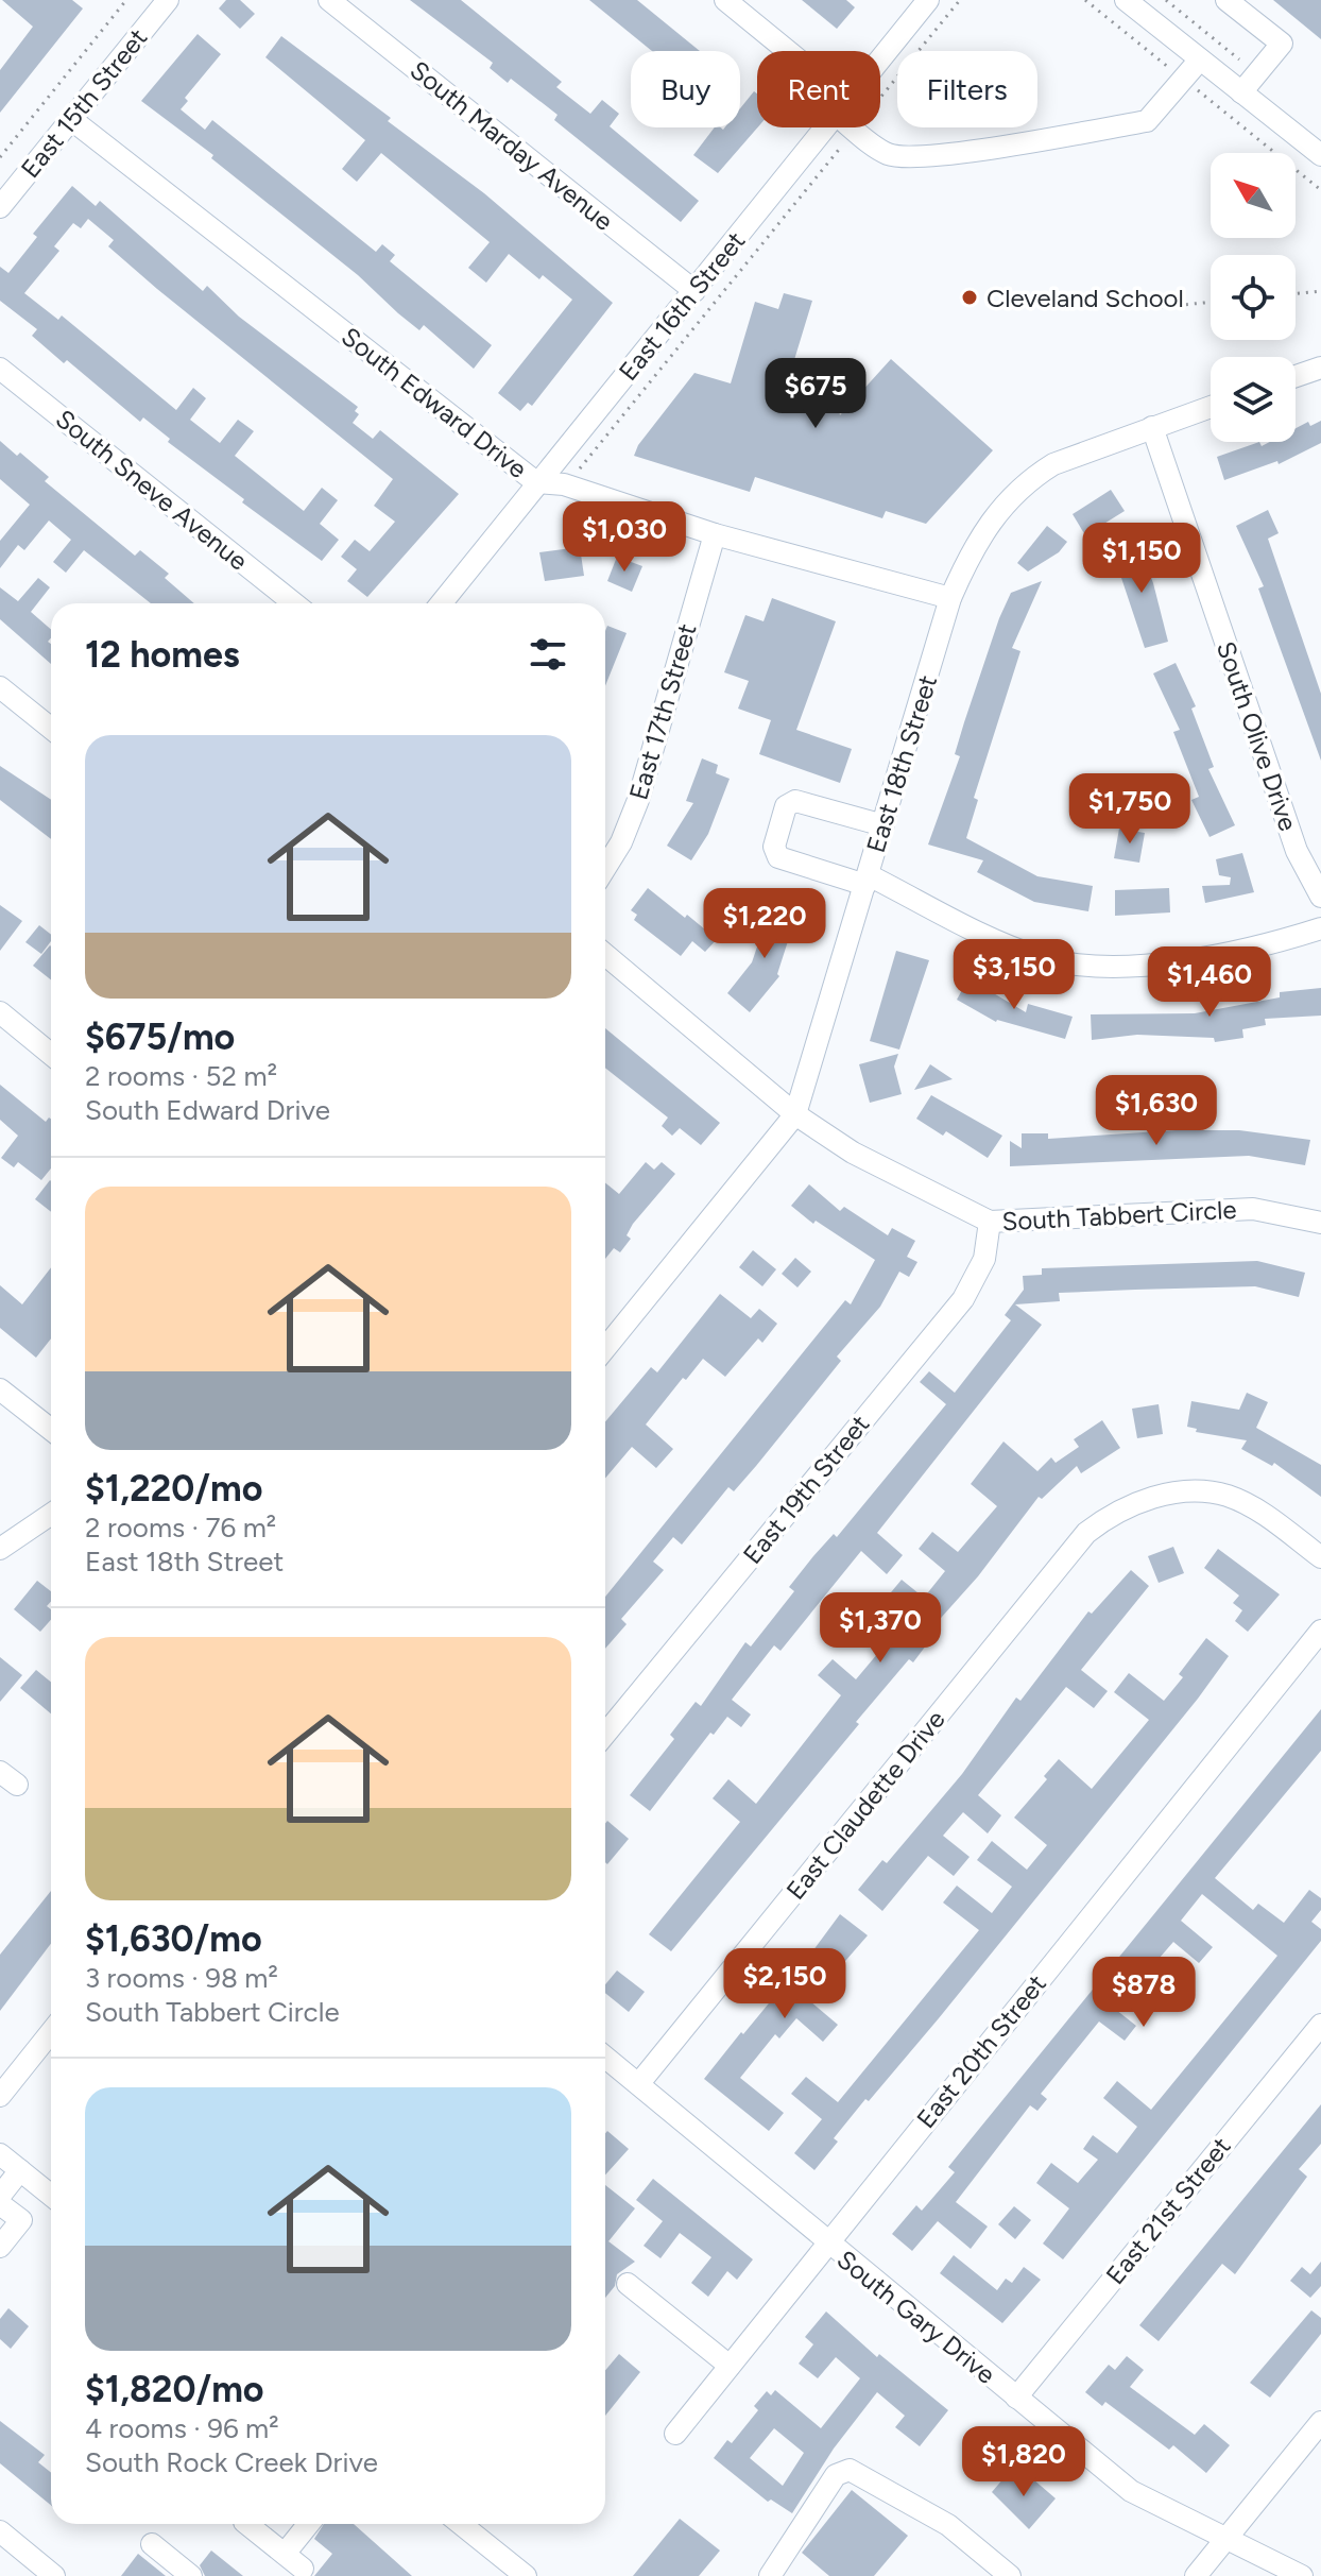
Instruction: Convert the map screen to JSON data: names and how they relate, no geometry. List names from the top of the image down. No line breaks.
{"streets":{"street":["East 15th Street","South Marday Avenue","East 16th Street","South Edward Drive","South Sneve Avenue","East 17th Street","South Olive Drive","East 18th Street","South Tabbert Circle","East 19th Street","East Claudette Drive","East 20th Street","East 21st Street","South Gary Drive"]},"crossings":[["East 15th Street","South Edward Drive"],["South Marday Avenue","East 16th Street"],["East 16th Street","South Edward Drive"],["South Edward Drive","East 17th Street"],["South Edward Drive","East 18th Street"],["South Olive Drive","East 18th Street"],["East 18th Street","South Tabbert Circle"],["South Tabbert Circle","East 19th Street"],["East Claudette Drive","South Gary Drive"],["East 20th Street","South Gary Drive"],["East 21st Street","South Gary Drive"]],"places":["Cleveland School"],"north":"top left","page":{"chip":["Buy","Rent","Filters"],"price":["$675","$1,030","$1,150","$1,750","$1,220","$3,150","$1,460","$1,630","$1,370","$2,150","$878","$1,820"],"heading":"12 homes","list":[{"name":"$675/mo","note":"2 rooms · 52 m² · South Edward Drive"},{"name":"$1,220/mo","note":"2 rooms · 76 m² · East 18th Street"},{"name":"$1,630/mo","note":"3 rooms · 98 m² · South Tabbert Circle"},{"name":"$1,820/mo","note":"4 rooms · 96 m² · South Rock Creek Drive"}]}}
